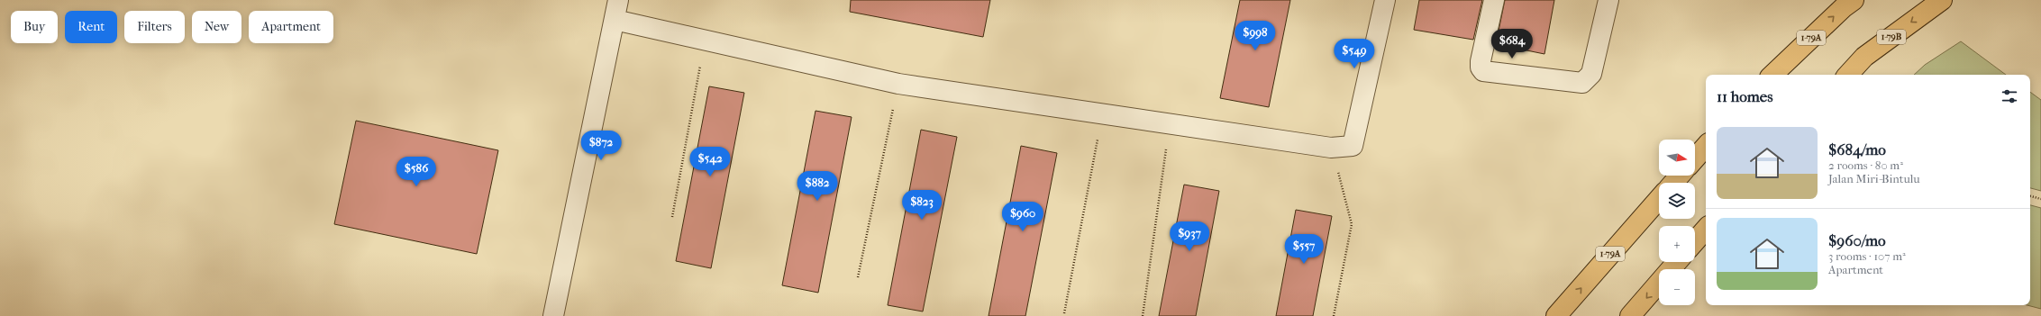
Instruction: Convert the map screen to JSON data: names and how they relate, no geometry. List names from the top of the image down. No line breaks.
{"streets":{"highway":["1-79B","1-79A"]},"north":"right","page":{"chip":["Buy","Rent","Filters","New","Apartment"],"price":["$998","$684","$549","$872","$542","$586","$882","$823","$960","$937","$557"],"heading":"11 homes","list":[{"name":"$684/mo","note":"2 rooms · 80 m² · Jalan Miri-Bintulu"},{"name":"$960/mo","note":"3 rooms · 107 m² · Apartment"}],"map_buttons":["+","−"]}}
